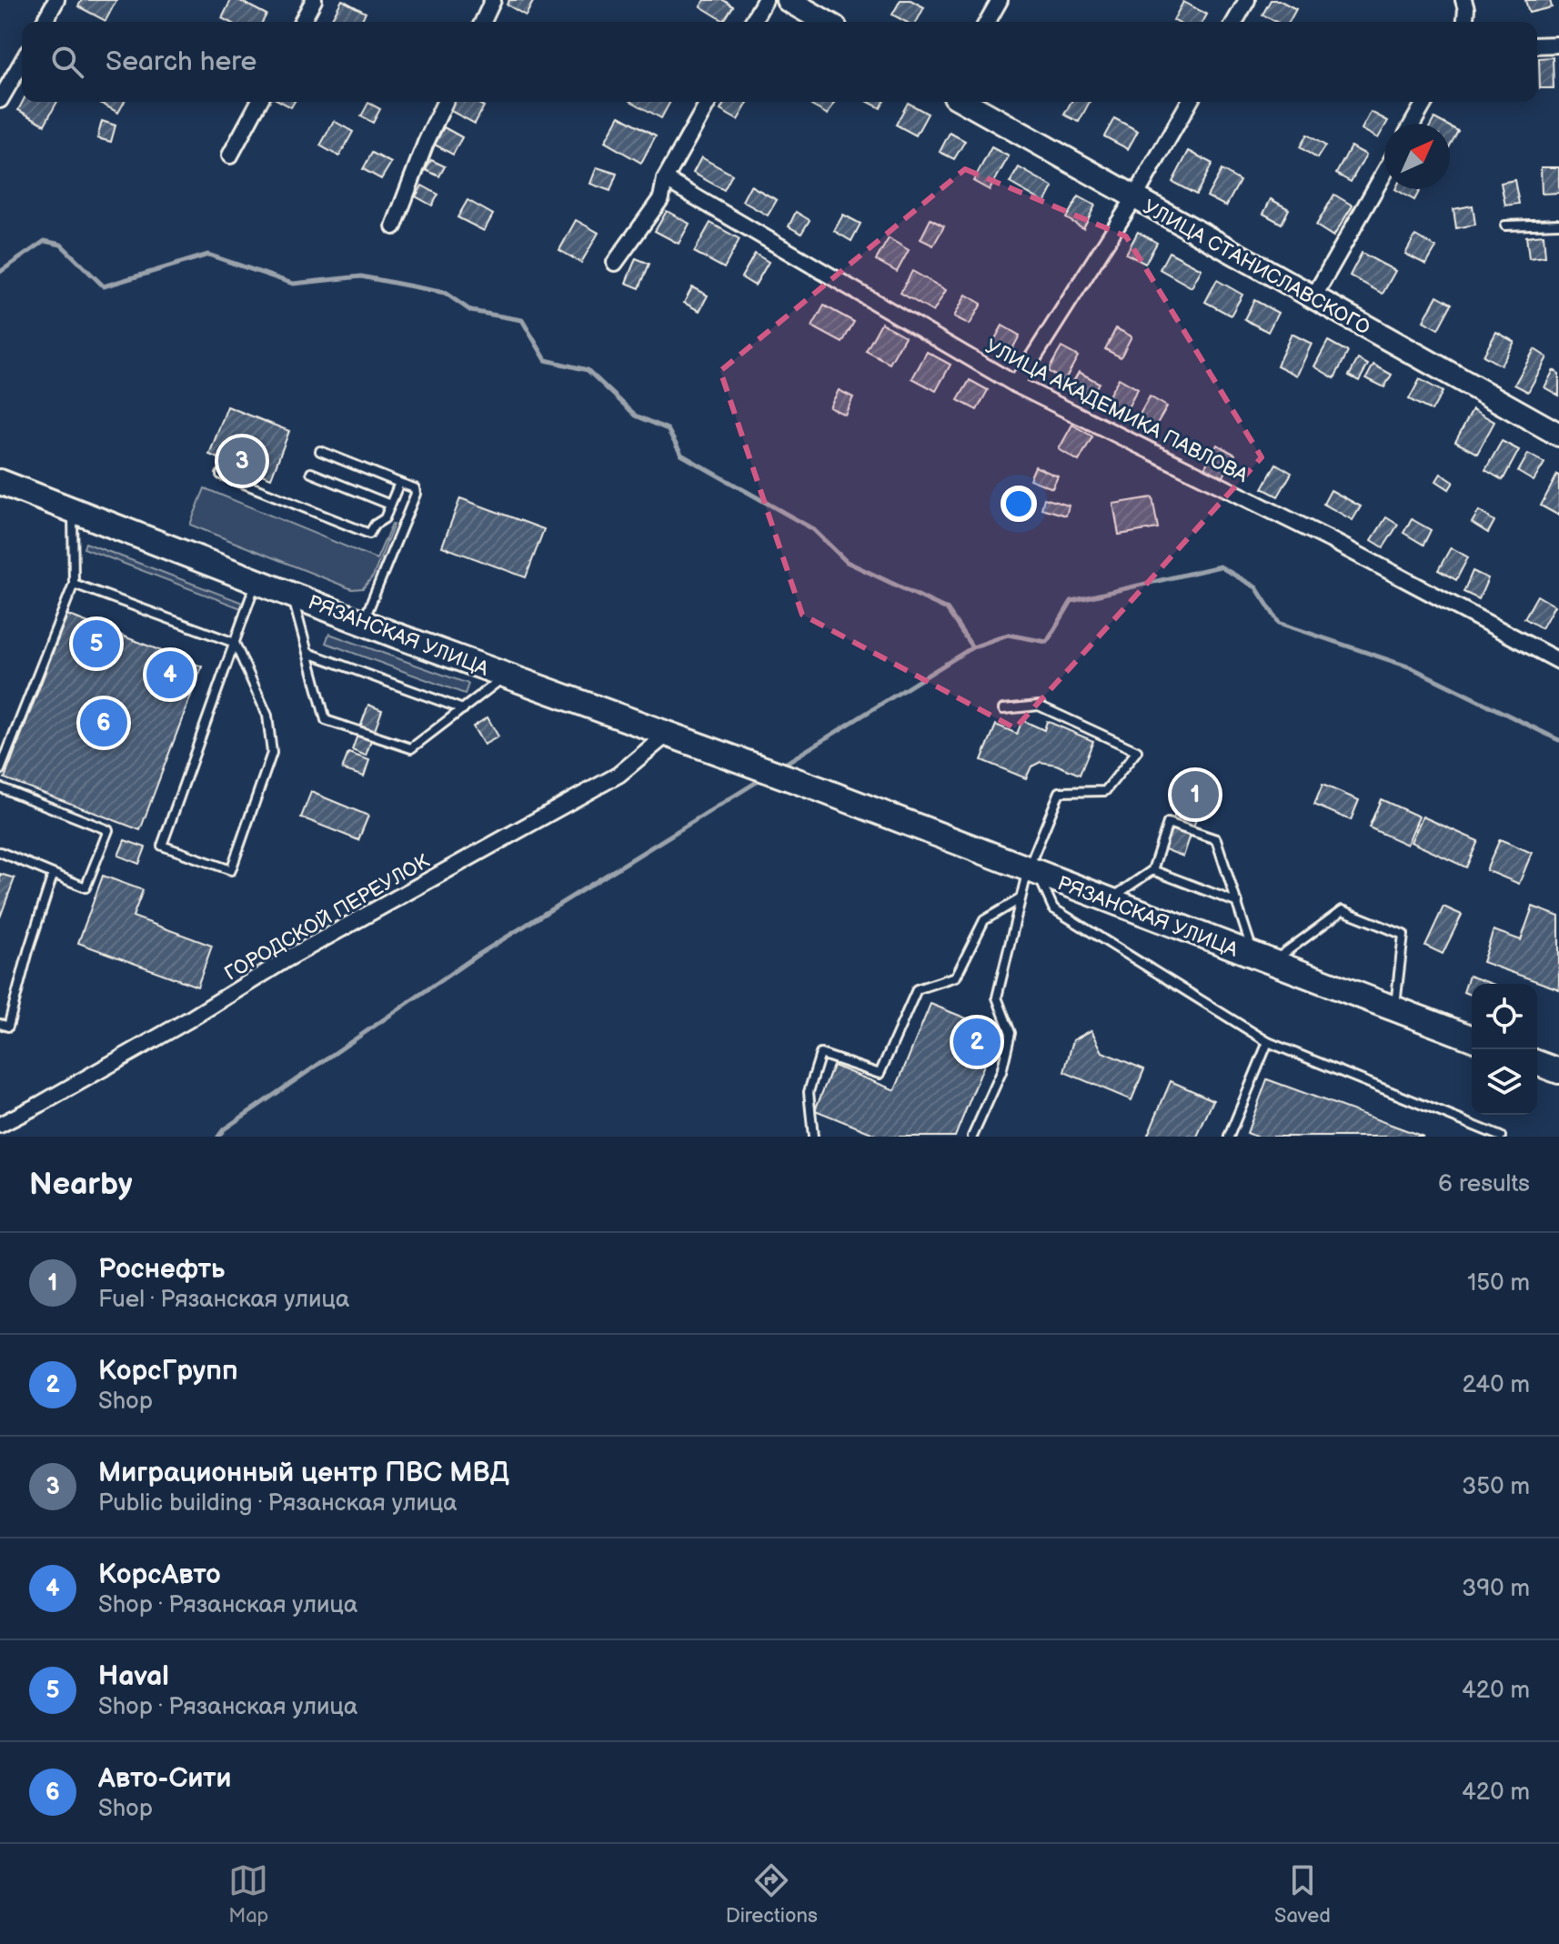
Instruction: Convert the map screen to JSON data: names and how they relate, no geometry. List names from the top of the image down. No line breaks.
{"streets":{"main road":["РЯЗАНСКАЯ УЛИЦА"],"street":["УЛИЦА СТАНИСЛАВСКОГО","УЛИЦА АКАДЕМИКА ПАВЛОВА","ГОРОДСКОЙ ПЕРЕУЛОК"]},"crossings":[["РЯЗАНСКАЯ УЛИЦА","ГОРОДСКОЙ ПЕРЕУЛОК"]],"north":"top right","page":{"search":"Search here","pins":["3","5","4","6","1","2"],"heading":["Nearby","6 results"],"list":[{"mark":"1","name":"Роснефть","note":"Fuel · Рязанская улица","value":"150 m"},{"mark":"2","name":"КорсГрупп","note":"Shop","value":"240 m"},{"mark":"3","name":"Миграционный центр ПВС МВД","note":"Public building · Рязанская улица","value":"350 m"},{"mark":"4","name":"КорсАвто","note":"Shop · Рязанская улица","value":"390 m"},{"mark":"5","name":"Haval","note":"Shop · Рязанская улица","value":"420 m"},{"mark":"6","name":"Авто-Сити","note":"Shop","value":"420 m"}],"nav":["Map","Directions","Saved"]}}
